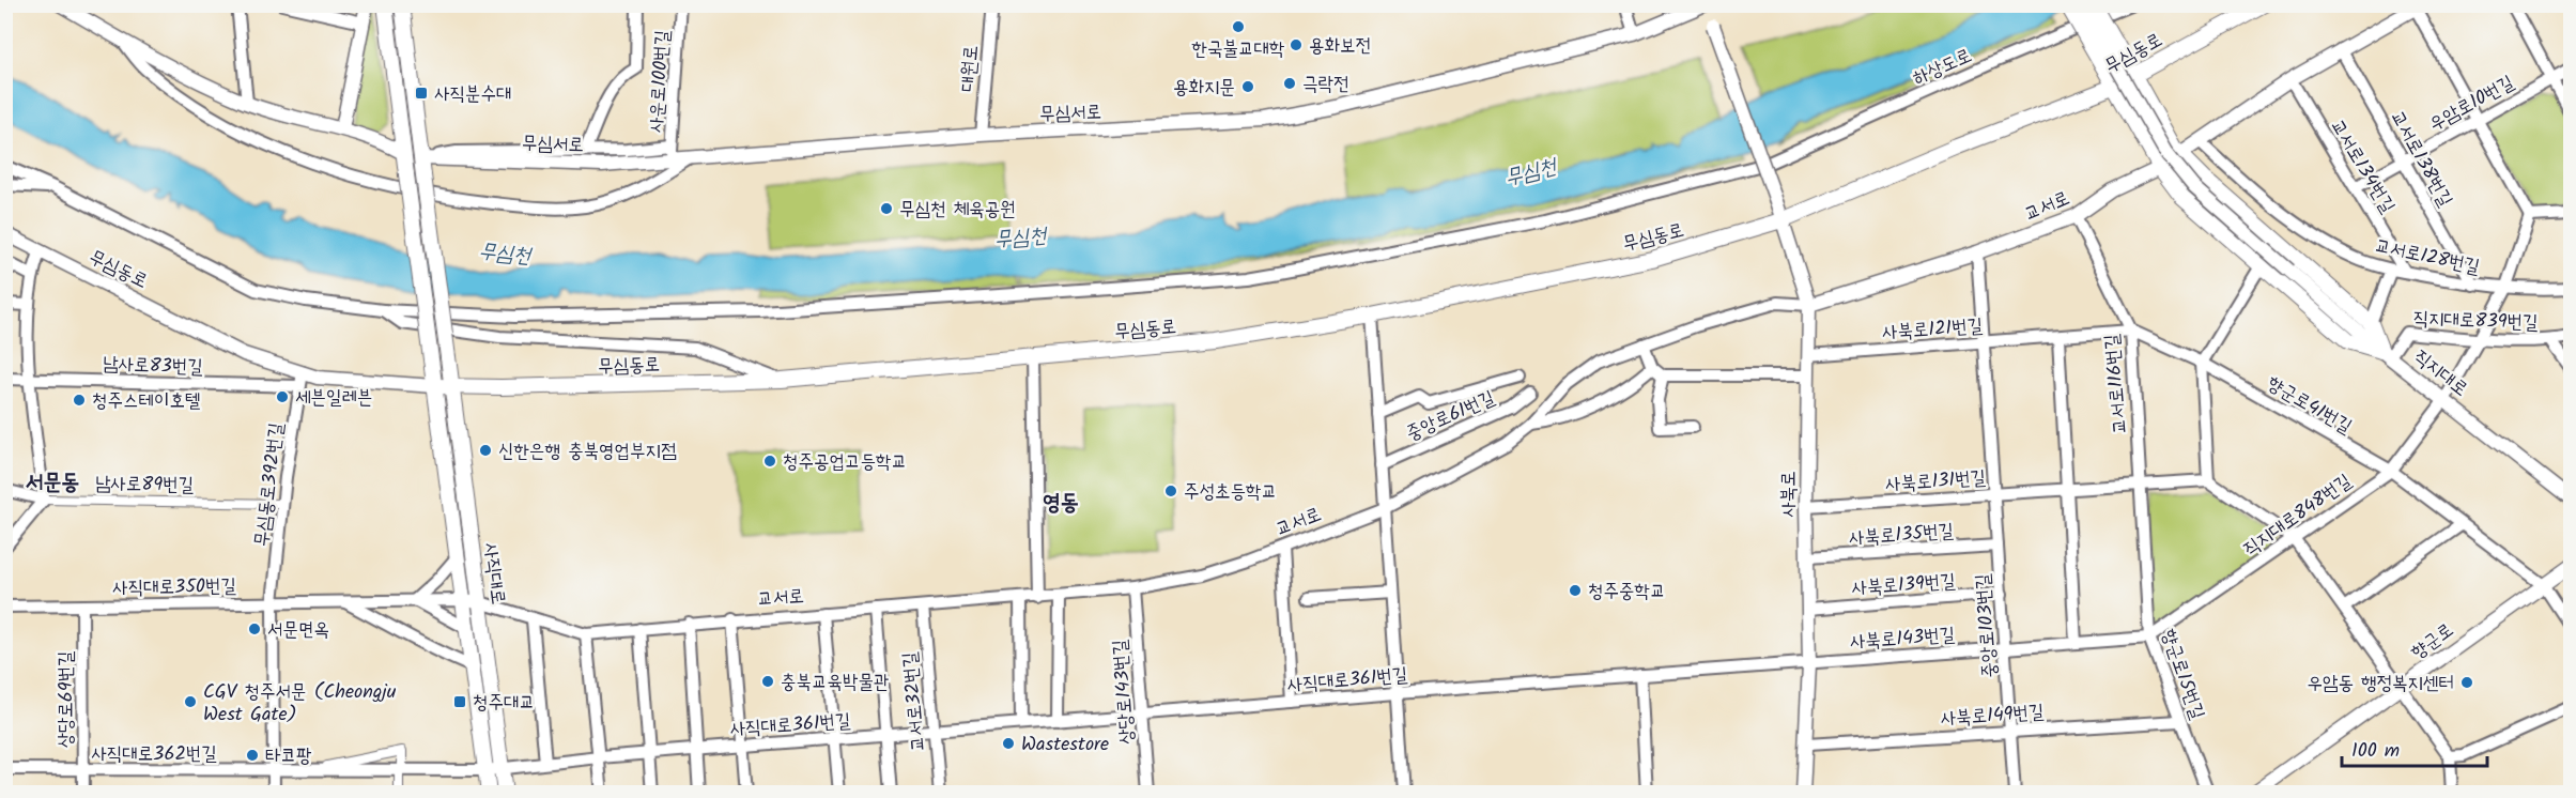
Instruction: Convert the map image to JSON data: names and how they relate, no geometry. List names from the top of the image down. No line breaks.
{"streets":{"main road":["무심동로","사직대로"],"street":["하상도로","대원로","사운로100번길","우암로10번길","무심서로","교서로138번길","교서로134번길","교서로","교서로128번길","직지대로839번길","사북로121번길","남사로83번길","직지대로","교서로116번길","향군로41번길","중앙로61번길","사북로131번길","남사로89번길","무심동로392번길","사북로","직지대로848번길","사북로135번길","사북로139번길","사직대로350번길","중앙로103번길","사북로143번길","향군로","향군로15번길","사직대로361번길","상당로143번길","상당로69번길","교서로32번길","사북로149번길","사직대로362번길"]},"crossings":[["무심동로","중앙로61번길"],["무심동로","무심동로392번길"],["무심동로","사북로"],["무심동로","사직대로"],["대원로","무심서로"],["사운로100번길","무심서로"],["우암로10번길","교서로138번길"],["우암로10번길","교서로134번길"],["무심서로","사북로"],["무심서로","사직대로"],["교서로138번길","교서로"],["교서로138번길","교서로128번길"],["교서로134번길","교서로"],["교서로134번길","교서로128번길"],["교서로","교서로128번길"],["교서로","교서로116번길"],["교서로","중앙로61번길"],["교서로","사북로"],["교서로","사직대로"],["교서로","사직대로350번길"],["교서로","중앙로103번길"],["교서로","상당로143번길"],["교서로","교서로32번길"],["교서로128번길","직지대로848번길"],["직지대로839번길","직지대로"],["직지대로839번길","직지대로848번길"],["사북로121번길","교서로116번길"],["사북로121번길","향군로41번길"],["사북로121번길","사북로"],["사북로121번길","중앙로103번길"],["남사로83번길","무심동로392번길"],["직지대로","직지대로848번길"],["교서로116번길","향군로41번길"],["교서로116번길","사북로131번길"],["교서로116번길","향군로15번길"],["향군로41번길","직지대로848번길"],["향군로41번길","향군로"],["중앙로61번길","사직대로361번길"],["사북로131번길","사북로"],["사북로131번길","중앙로103번길"],["사북로131번길","향군로15번길"],["남사로89번길","무심동로392번길"],["무심동로392번길","사직대로350번길"],["무심동로392번길","사직대로362번길"],["사북로","사북로135번길"],["사북로","사북로139번길"],["사북로","사북로143번길"],["사북로","사직대로361번길"],["사북로","사북로149번길"],["직지대로848번길","사북로143번길"],["직지대로848번길","향군로15번길"],["사북로135번길","중앙로103번길"],["사직대로","사직대로350번길"],["사직대로","사직대로361번길"],["사직대로","사직대로362번길"],["사북로139번길","중앙로103번길"],["사직대로350번길","상당로69번길"],["중앙로103번길","사북로143번길"],["중앙로103번길","사북로149번길"],["사북로143번길","향군로15번길"],["사북로143번길","사직대로361번길"],["향군로15번길","사북로149번길"],["사직대로361번길","상당로143번길"],["사직대로361번길","교서로32번길"],["사직대로361번길","사직대로362번길"],["상당로69번길","사직대로362번길"]],"districts":["서문동","영동"],"water":["무심천"],"places":{"other":["한국불교대학","용화보전","극락전","용화지문","무심천 체육공원","세븐일레븐","청주스테이호텔","신한은행 충북영업부지점","청주공업고등학교","주성초등학교","청주중학교","서문면옥","충북교육박물관","우암동 행정복지센터","CGV 청주서문 (Cheongju West Gate)","Wastestore","타코팡"],"transit":["사직분수대","청주대교"]},"scale_bar":"100 m"}
